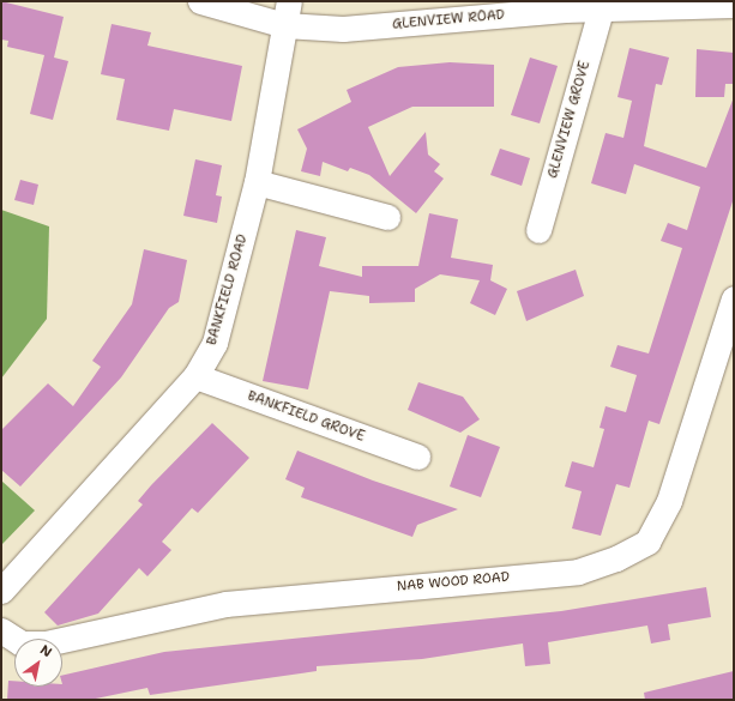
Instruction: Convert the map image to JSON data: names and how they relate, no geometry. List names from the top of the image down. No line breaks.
{"streets":{"street":["GLENVIEW ROAD","GLENVIEW GROVE","BANKFIELD ROAD","BANKFIELD GROVE","NAB WOOD ROAD"]},"crossings":[["GLENVIEW ROAD","GLENVIEW GROVE"],["GLENVIEW ROAD","BANKFIELD ROAD"],["BANKFIELD ROAD","BANKFIELD GROVE"]],"north":"top right"}
